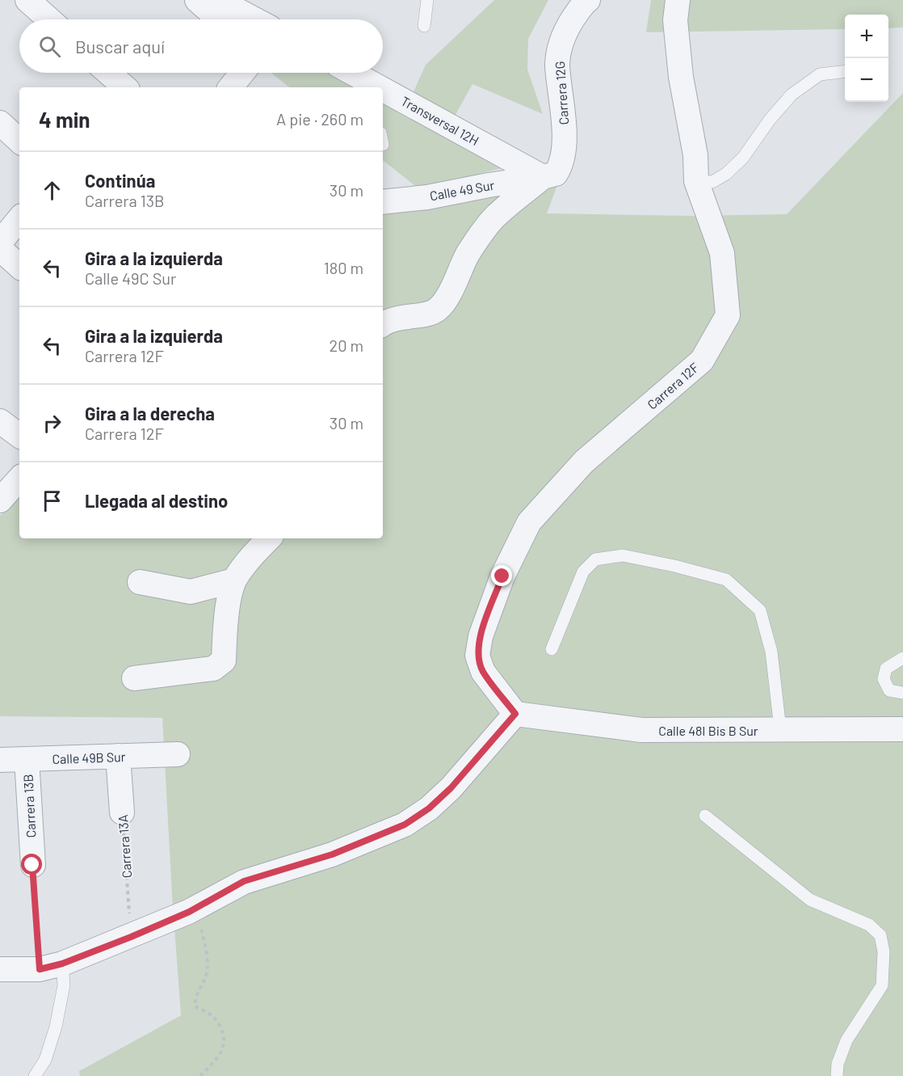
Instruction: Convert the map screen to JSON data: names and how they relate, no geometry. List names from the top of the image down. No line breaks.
{"streets":{"street":["Carrera 12G","Transversal 12H","Calle 49 Sur","Carrera 12F","Calle 48I Bis B Sur","Calle 49B Sur","Carrera 13B","Carrera 13A"]},"crossings":[["Carrera 12G","Transversal 12H"],["Carrera 12G","Calle 49 Sur"],["Transversal 12H","Calle 49 Sur"],["Carrera 12F","Calle 48I Bis B Sur"],["Calle 49B Sur","Carrera 13B"],["Calle 49B Sur","Carrera 13A"]],"page":{"map_buttons":["+","−"],"search":"Buscar aquí","heading":["4 min","A pie · 260 m"],"list":[["Continúa","Carrera 13B","30 m"],["Gira a la izquierda","Calle 49C Sur","180 m"],["Gira a la izquierda","Carrera 12F","20 m"],["Gira a la derecha","Carrera 12F","30 m"],"Llegada al destino"]}}
